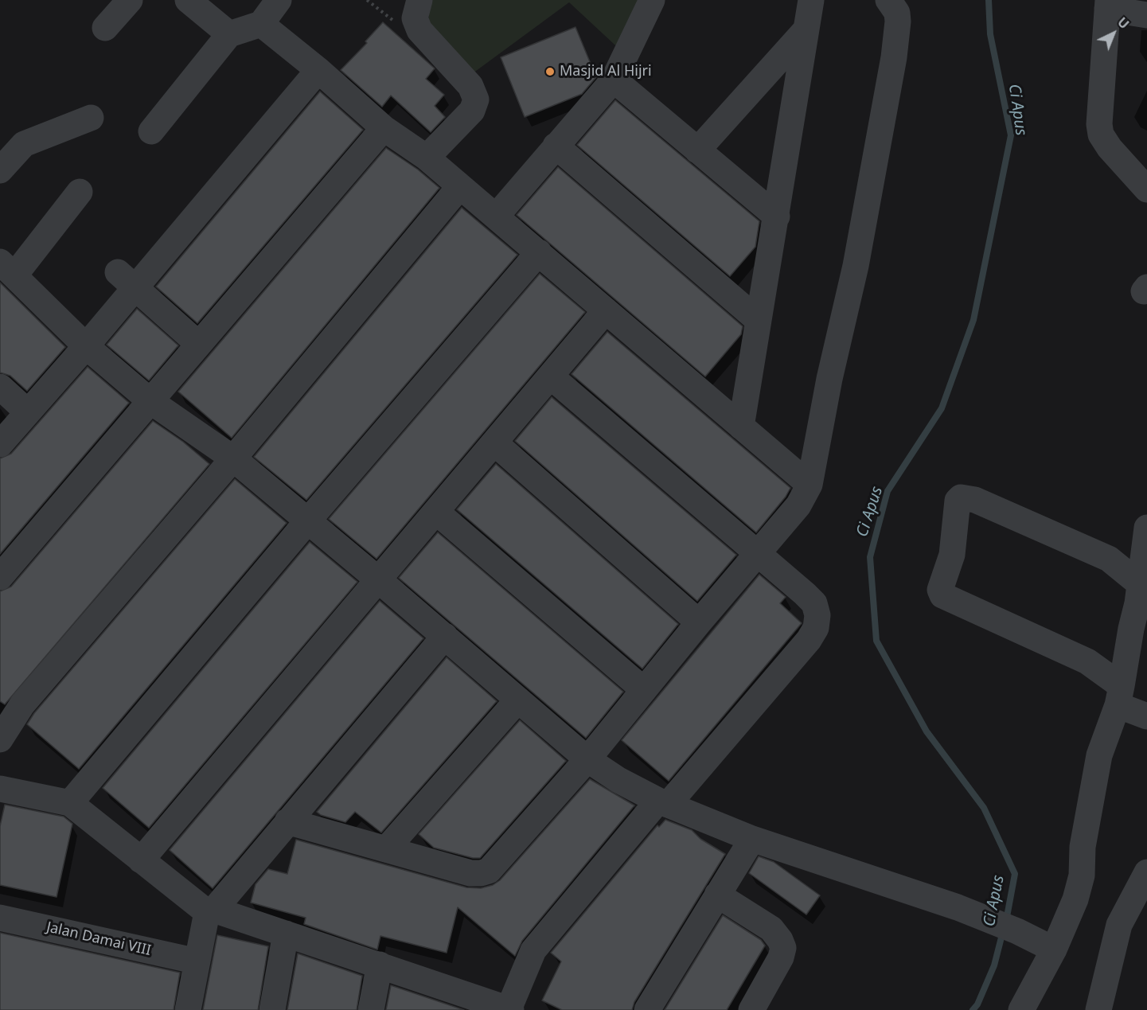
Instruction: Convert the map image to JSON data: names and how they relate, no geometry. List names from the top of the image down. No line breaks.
{"streets":{"street":["Jalan Damai VIII"]},"water":["Ci Apus"],"places":["Masjid Al Hijri"],"north":"top right"}
